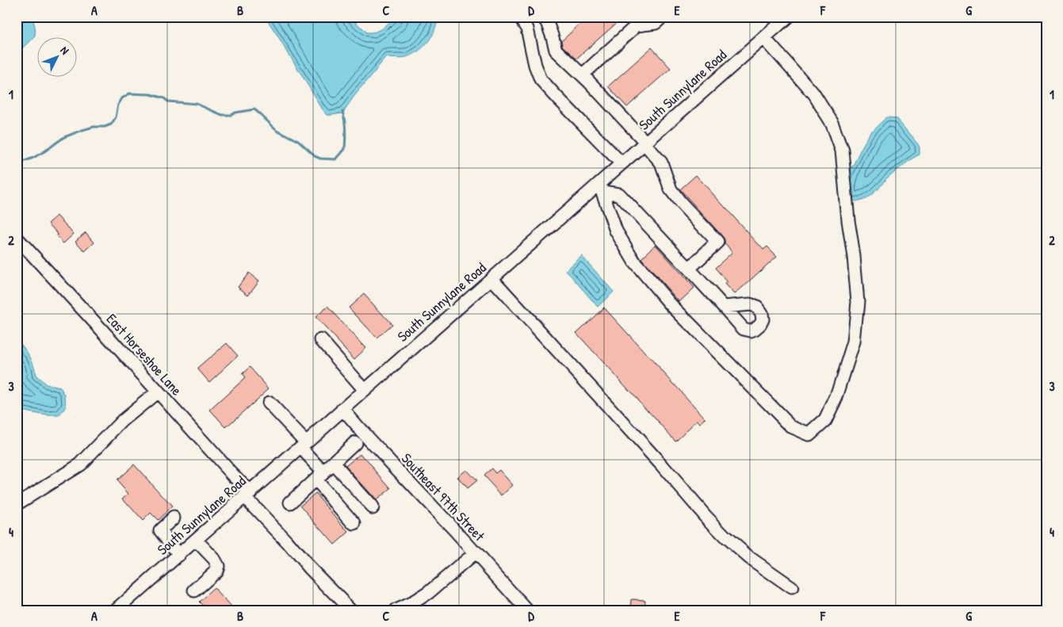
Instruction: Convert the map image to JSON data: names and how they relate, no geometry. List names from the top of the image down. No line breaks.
{"streets":{"street":["South Sunnylane Road","East Horseshoe Lane","Southeast 97th Street"]},"crossings":[["South Sunnylane Road","East Horseshoe Lane"],["South Sunnylane Road","Southeast 97th Street"]],"north":"top right","grid":{"columns":["A","B","C","D","E","F","G"],"rows":["1","2","3","4"]}}
